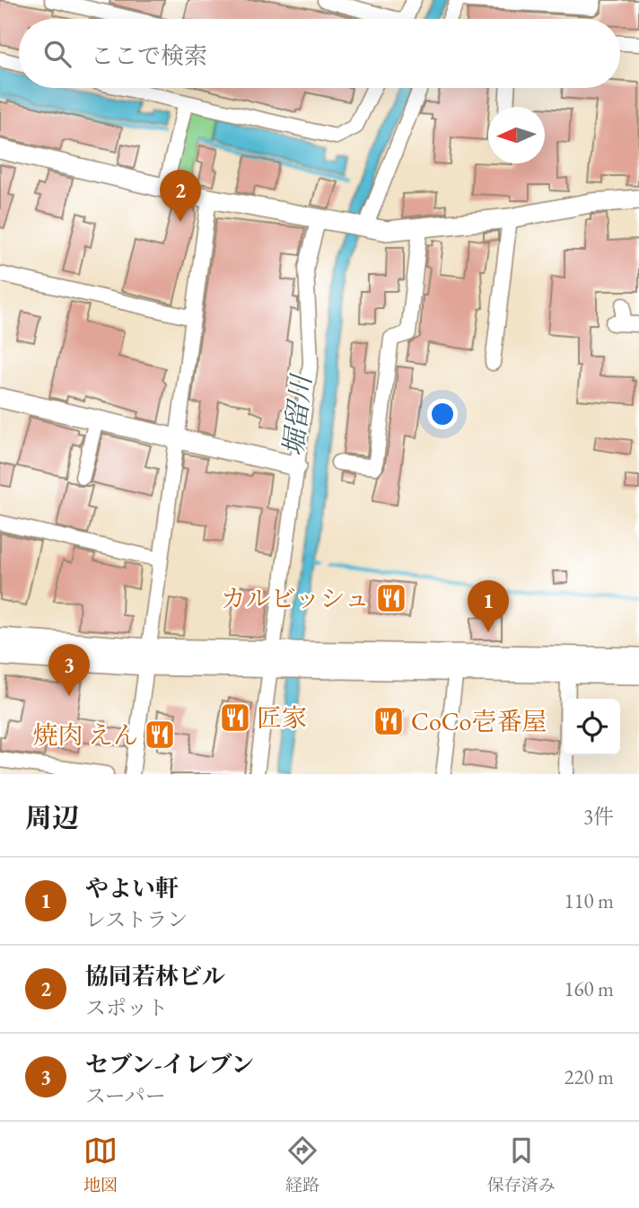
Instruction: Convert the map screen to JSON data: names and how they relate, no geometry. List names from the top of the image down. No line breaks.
{"water":["堀留川"],"places":{"restaurant":["カルビッシュ","匠家","CoCo壱番屋","焼肉 えん"]},"north":"left","page":{"search":"ここで検索","pins":["2","1","3"],"heading":["周辺","3件"],"list":[{"mark":"1","name":"やよい軒","note":"レストラン","value":"110 m"},{"mark":"2","name":"協同若林ビル","note":"スポット","value":"160 m"},{"mark":"3","name":"セブン-イレブン","note":"スーパー","value":"220 m"}],"nav":["地図","経路","保存済み"]}}
